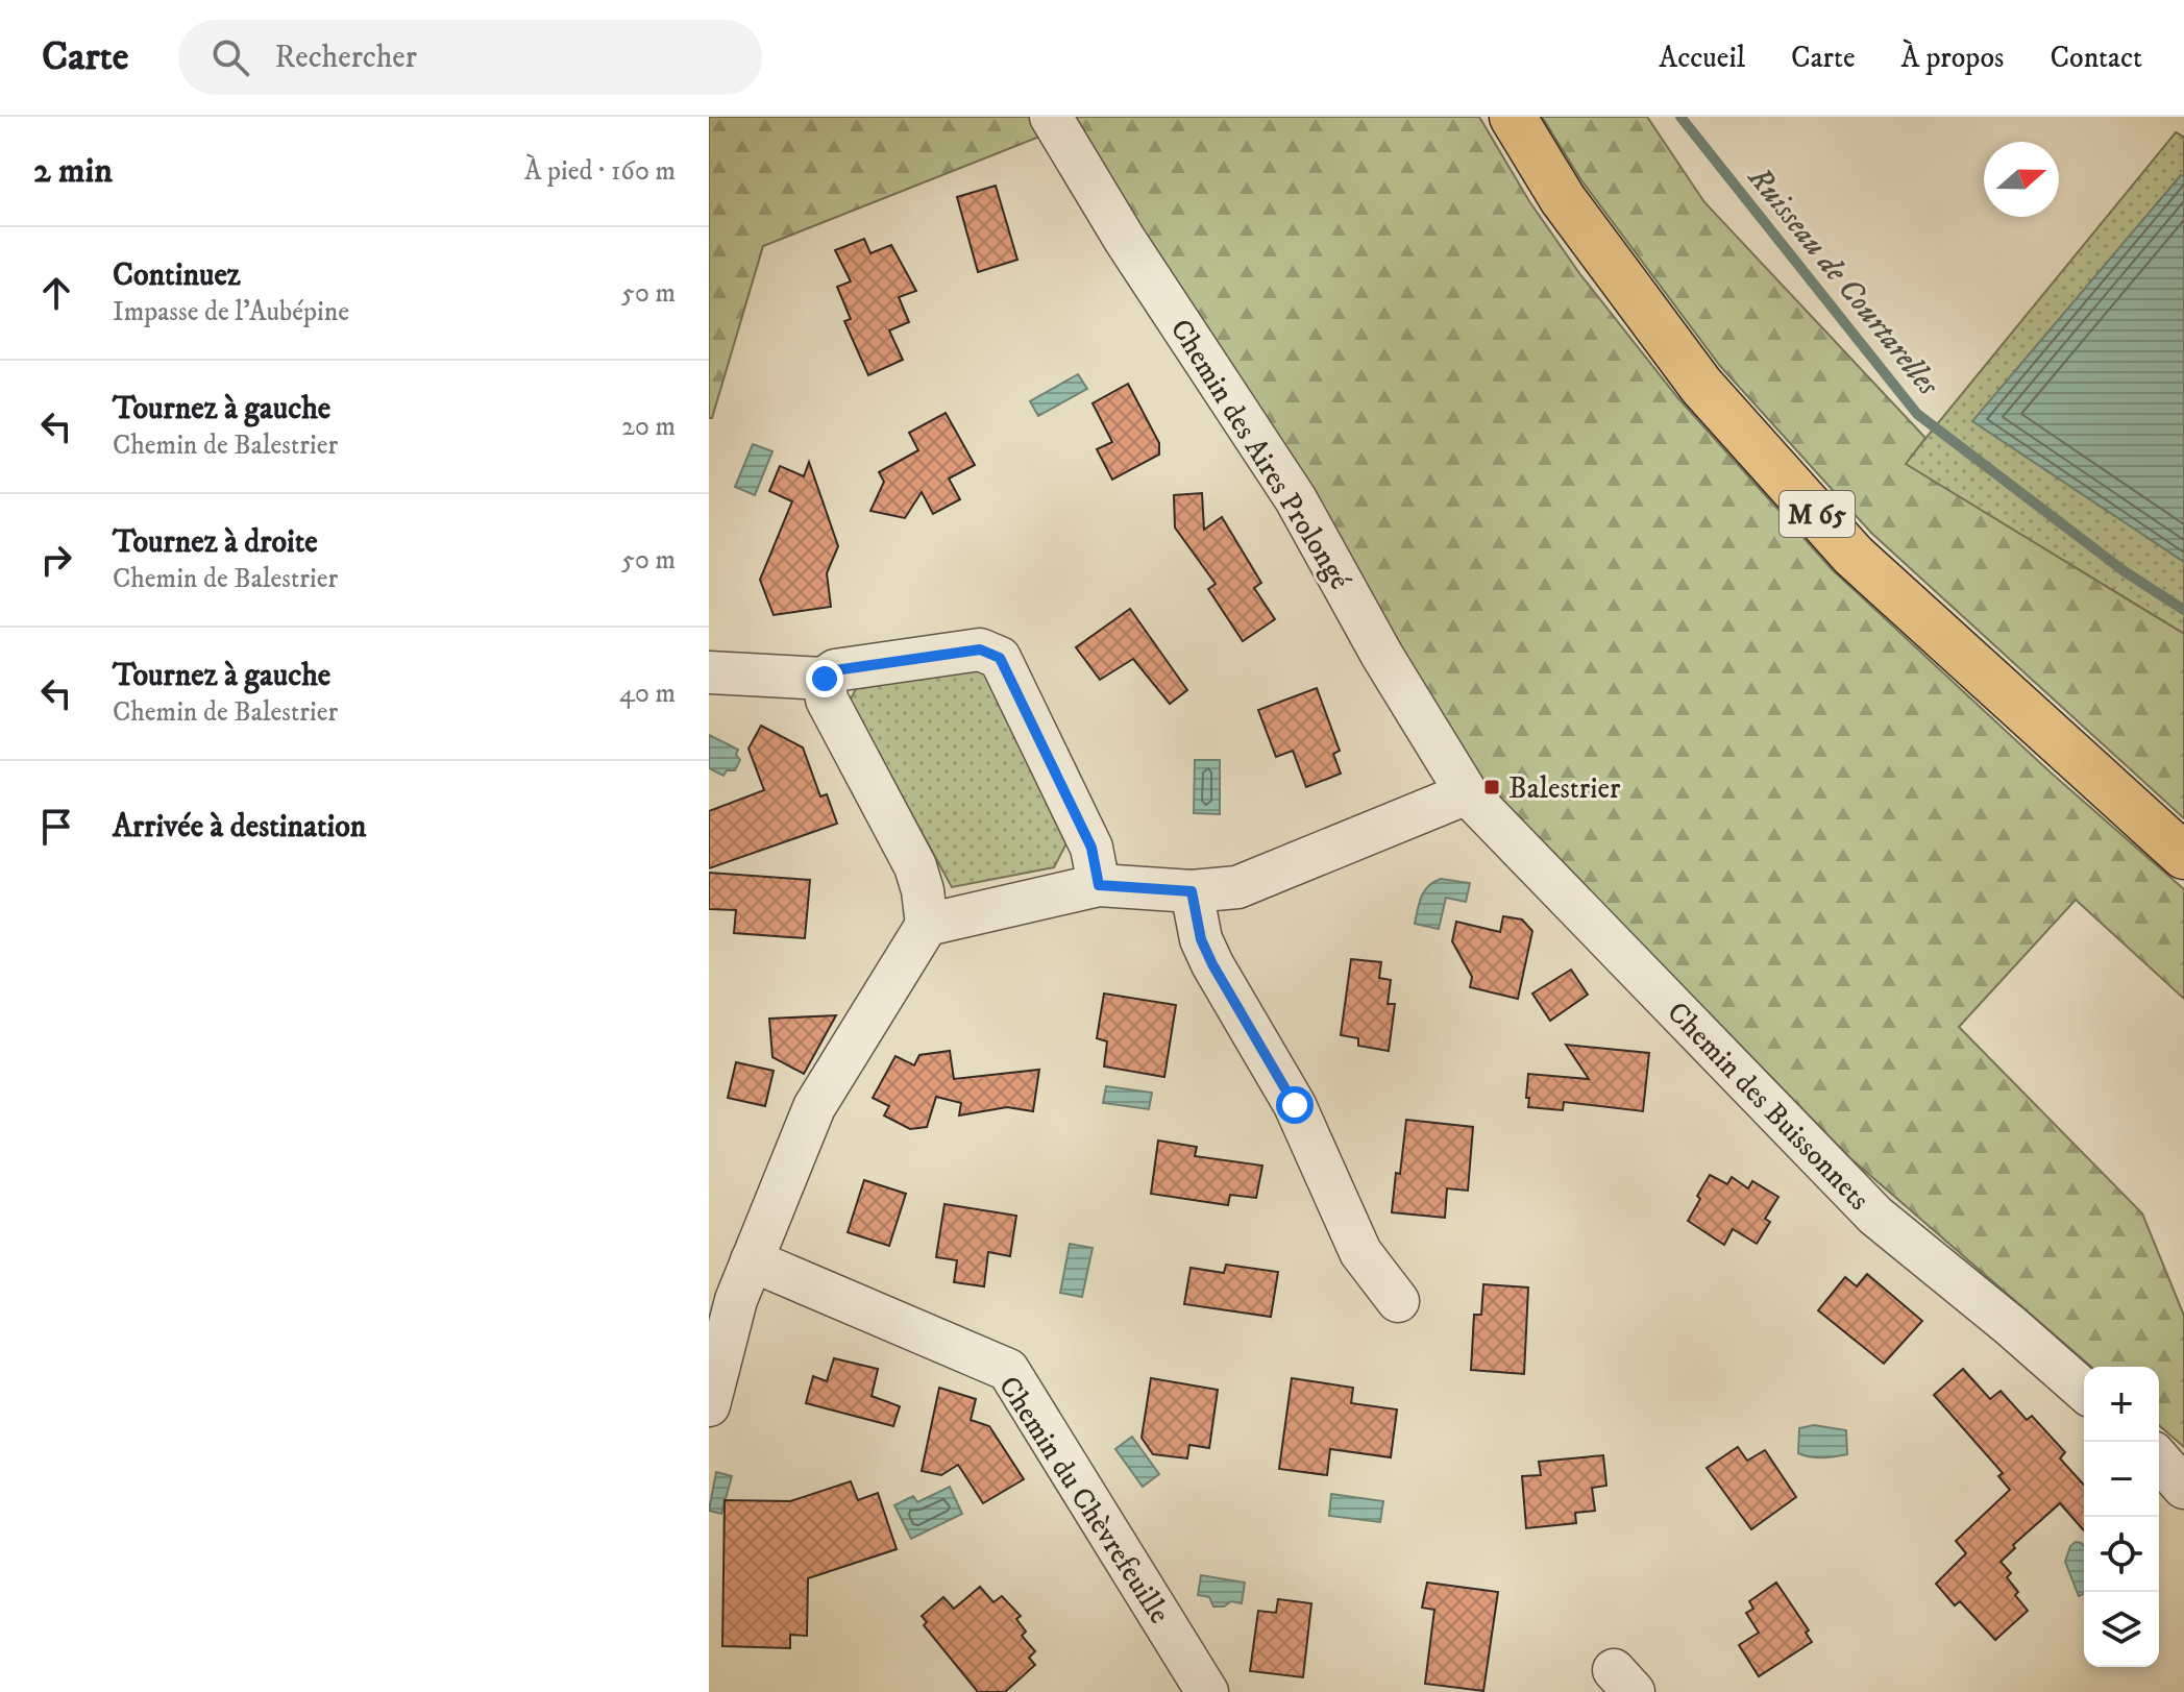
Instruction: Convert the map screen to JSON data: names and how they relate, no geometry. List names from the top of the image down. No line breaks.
{"streets":{"main road":["M 65"],"street":["Chemin des Aires Prolongé","Chemin des Buissonnets","Chemin du Chèvrefeuille"]},"crossings":[["Chemin des Aires Prolongé","Chemin des Buissonnets"]],"water":["Ruisseau de Courtarelles"],"places":{"transit":["Balestrier"]},"north":"right","page":{"header":"Carte","search":"Rechercher","nav":["Accueil","Carte","À propos","Contact"],"heading":["2 min","À pied · 160 m"],"list":[["Continuez","Impasse de l'Aubépine","50 m"],["Tournez à gauche","Chemin de Balestrier","20 m"],["Tournez à droite","Chemin de Balestrier","50 m"],["Tournez à gauche","Chemin de Balestrier","40 m"],"Arrivée à destination"],"map_buttons":["+","−"]}}
